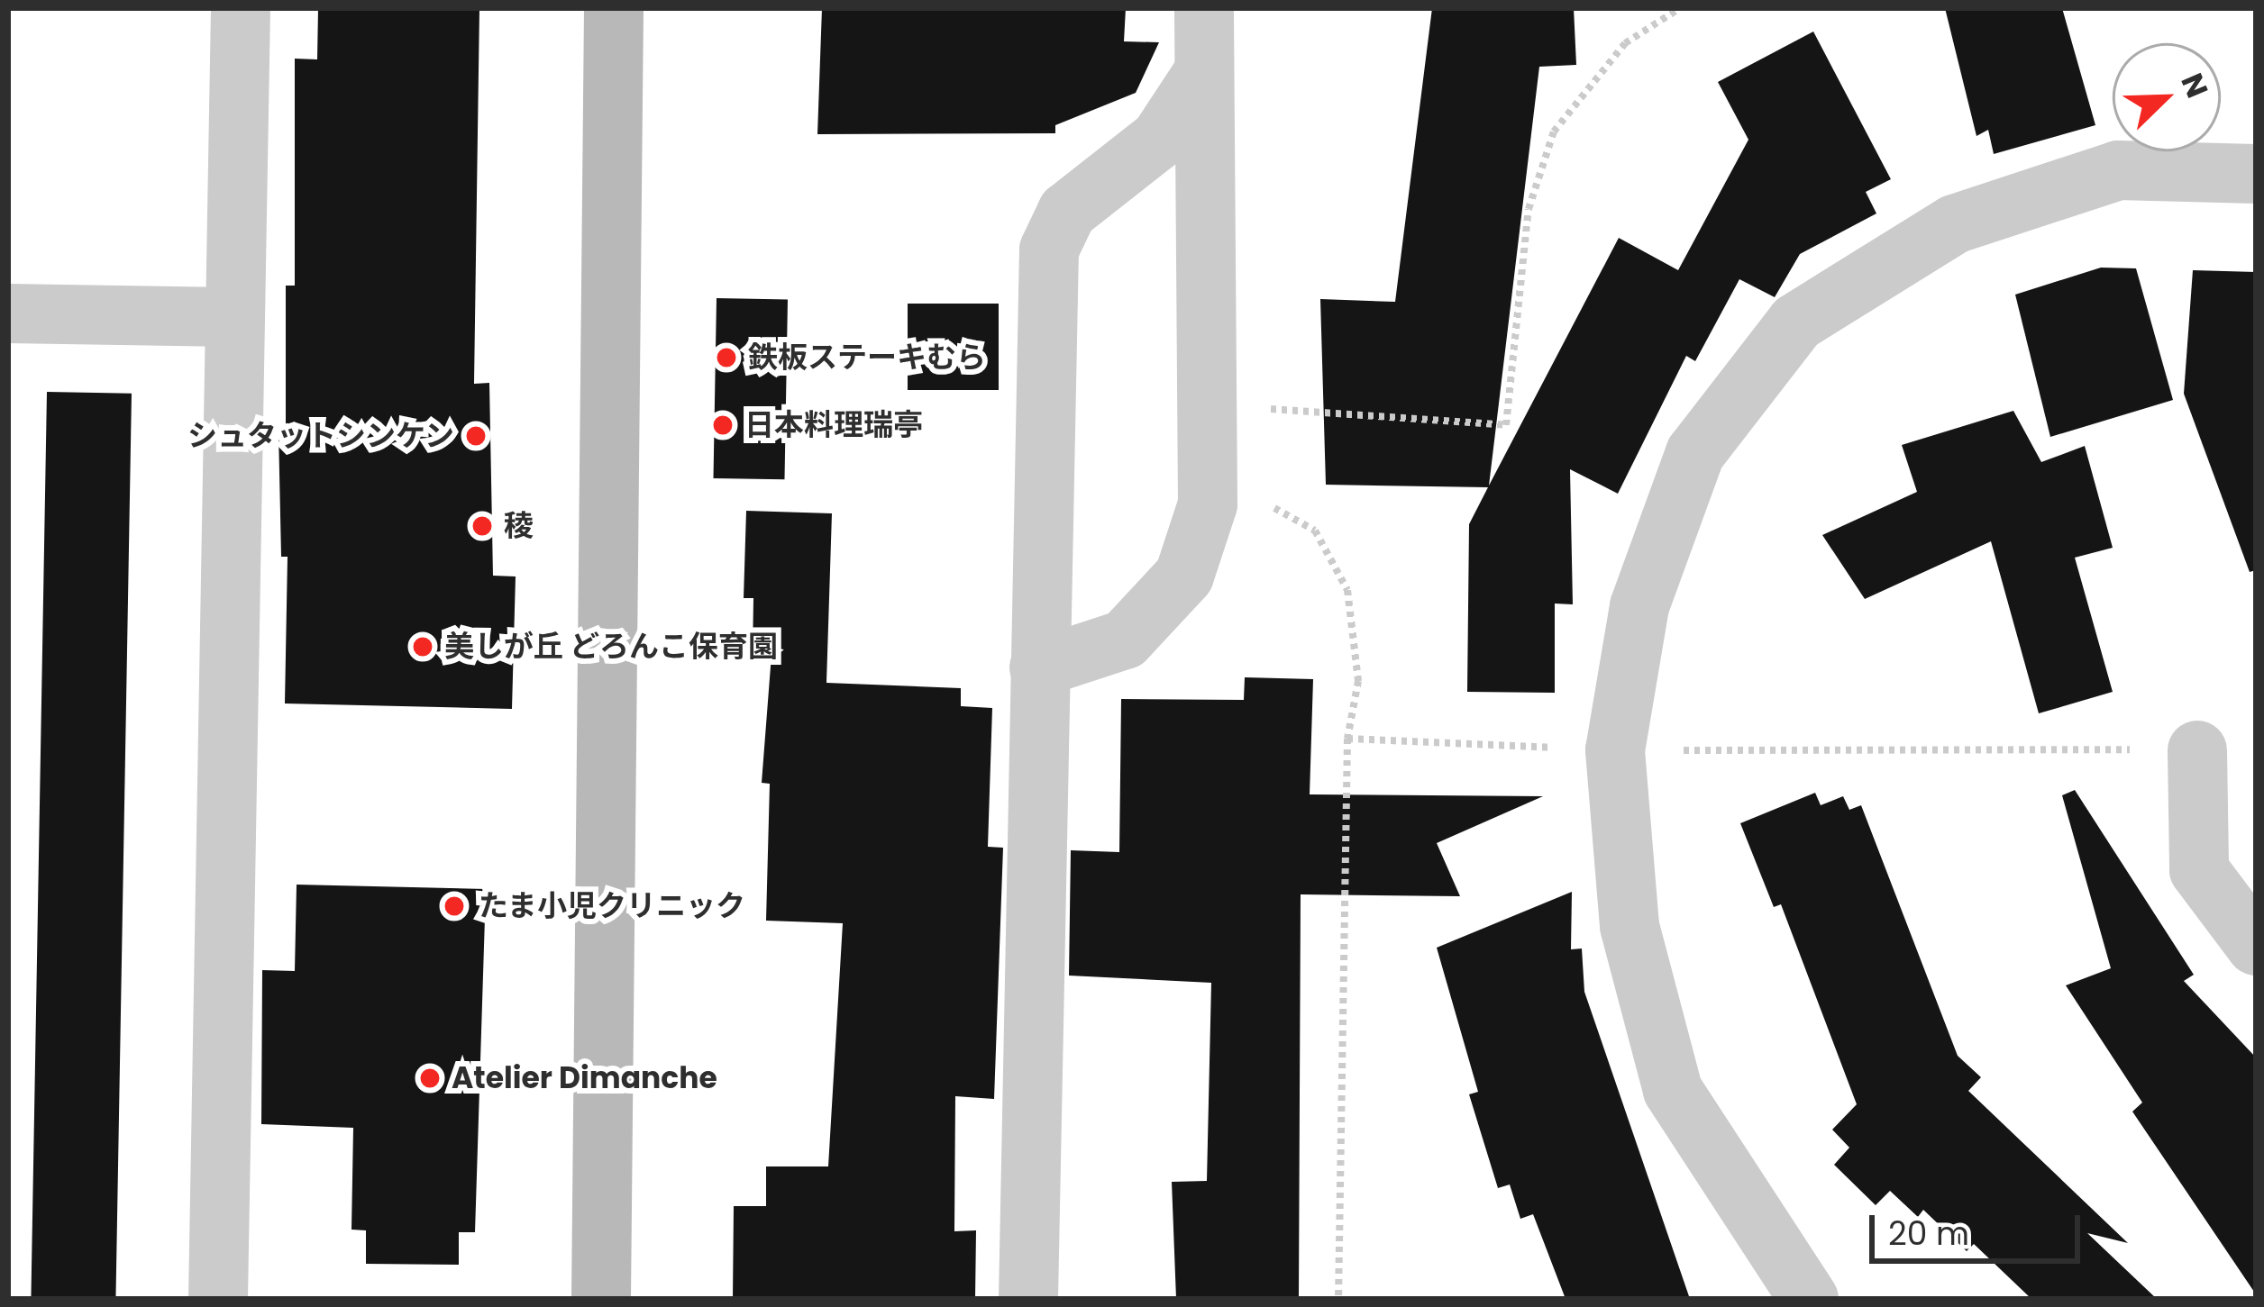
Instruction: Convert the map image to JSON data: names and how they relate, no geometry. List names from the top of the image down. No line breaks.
{"places":["鉄板ステーキむら","日本料理瑞亭","シュタットシンケン","稜","美しが丘 どろんこ保育園","たま小児クリニック","Atelier Dimanche"],"scale_bar":"20 m","north":"top right"}
